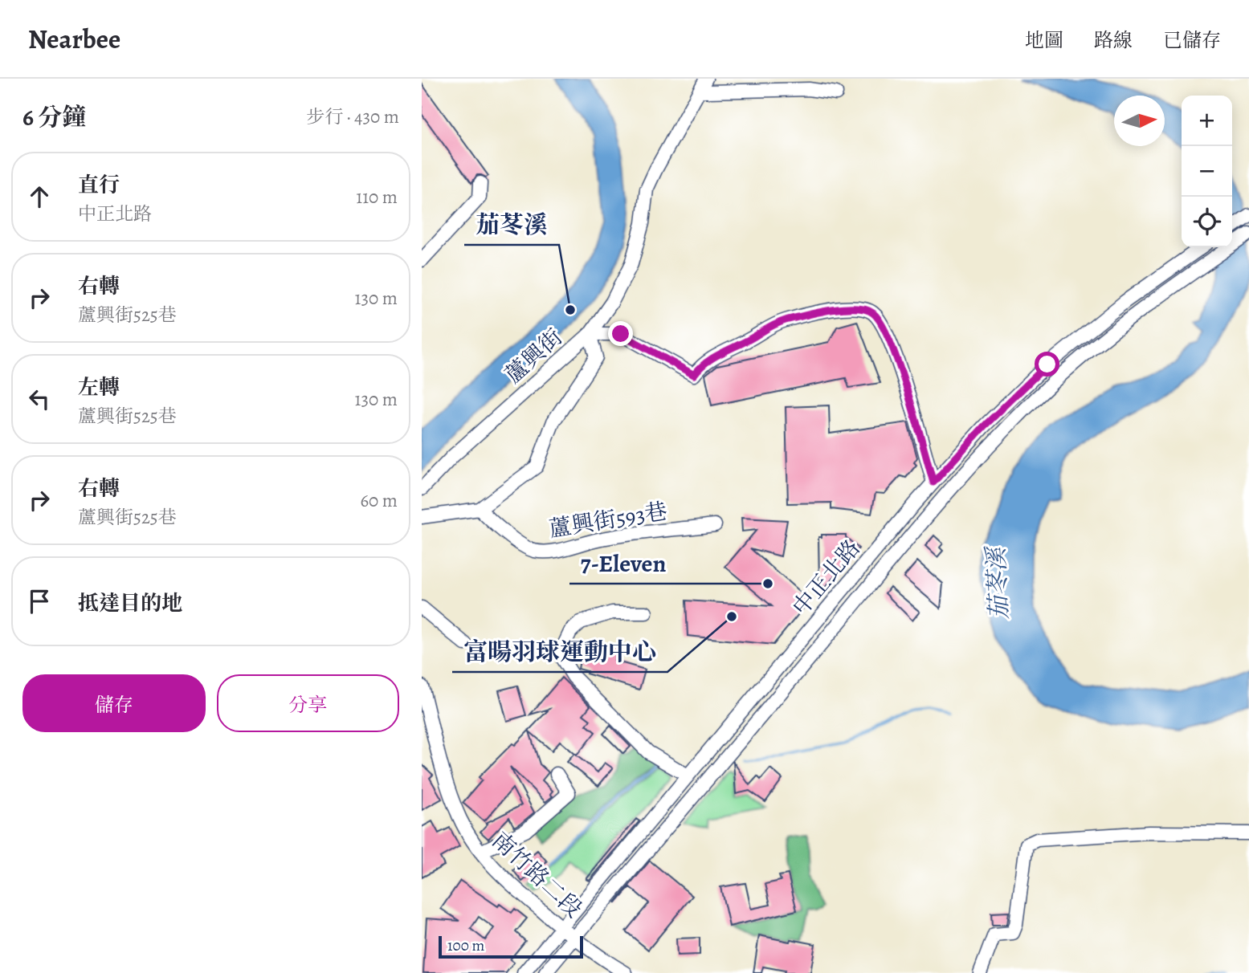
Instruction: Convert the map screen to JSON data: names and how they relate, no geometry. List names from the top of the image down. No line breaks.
{"streets":{"street":["蘆興街","蘆興街593巷","中正北路","南竹路二段"]},"crossings":[["中正北路","南竹路二段"]],"water":["茄苳溪"],"places":["茄苳溪","7-Eleven","富暘羽球運動中心"],"scale_bar":"100 m","north":"right","page":{"header":"Nearbee","nav":["地圖","路線","已儲存"],"heading":["6 分鐘","步行 · 430 m"],"map_buttons":["+","−"],"list":[["直行","中正北路","110 m"],["右轉","蘆興街525巷","130 m"],["左轉","蘆興街525巷","130 m"],["右轉","蘆興街525巷","60 m"],"抵達目的地"],"buttons":["儲存","分享"],"scale":"100 m"}}
